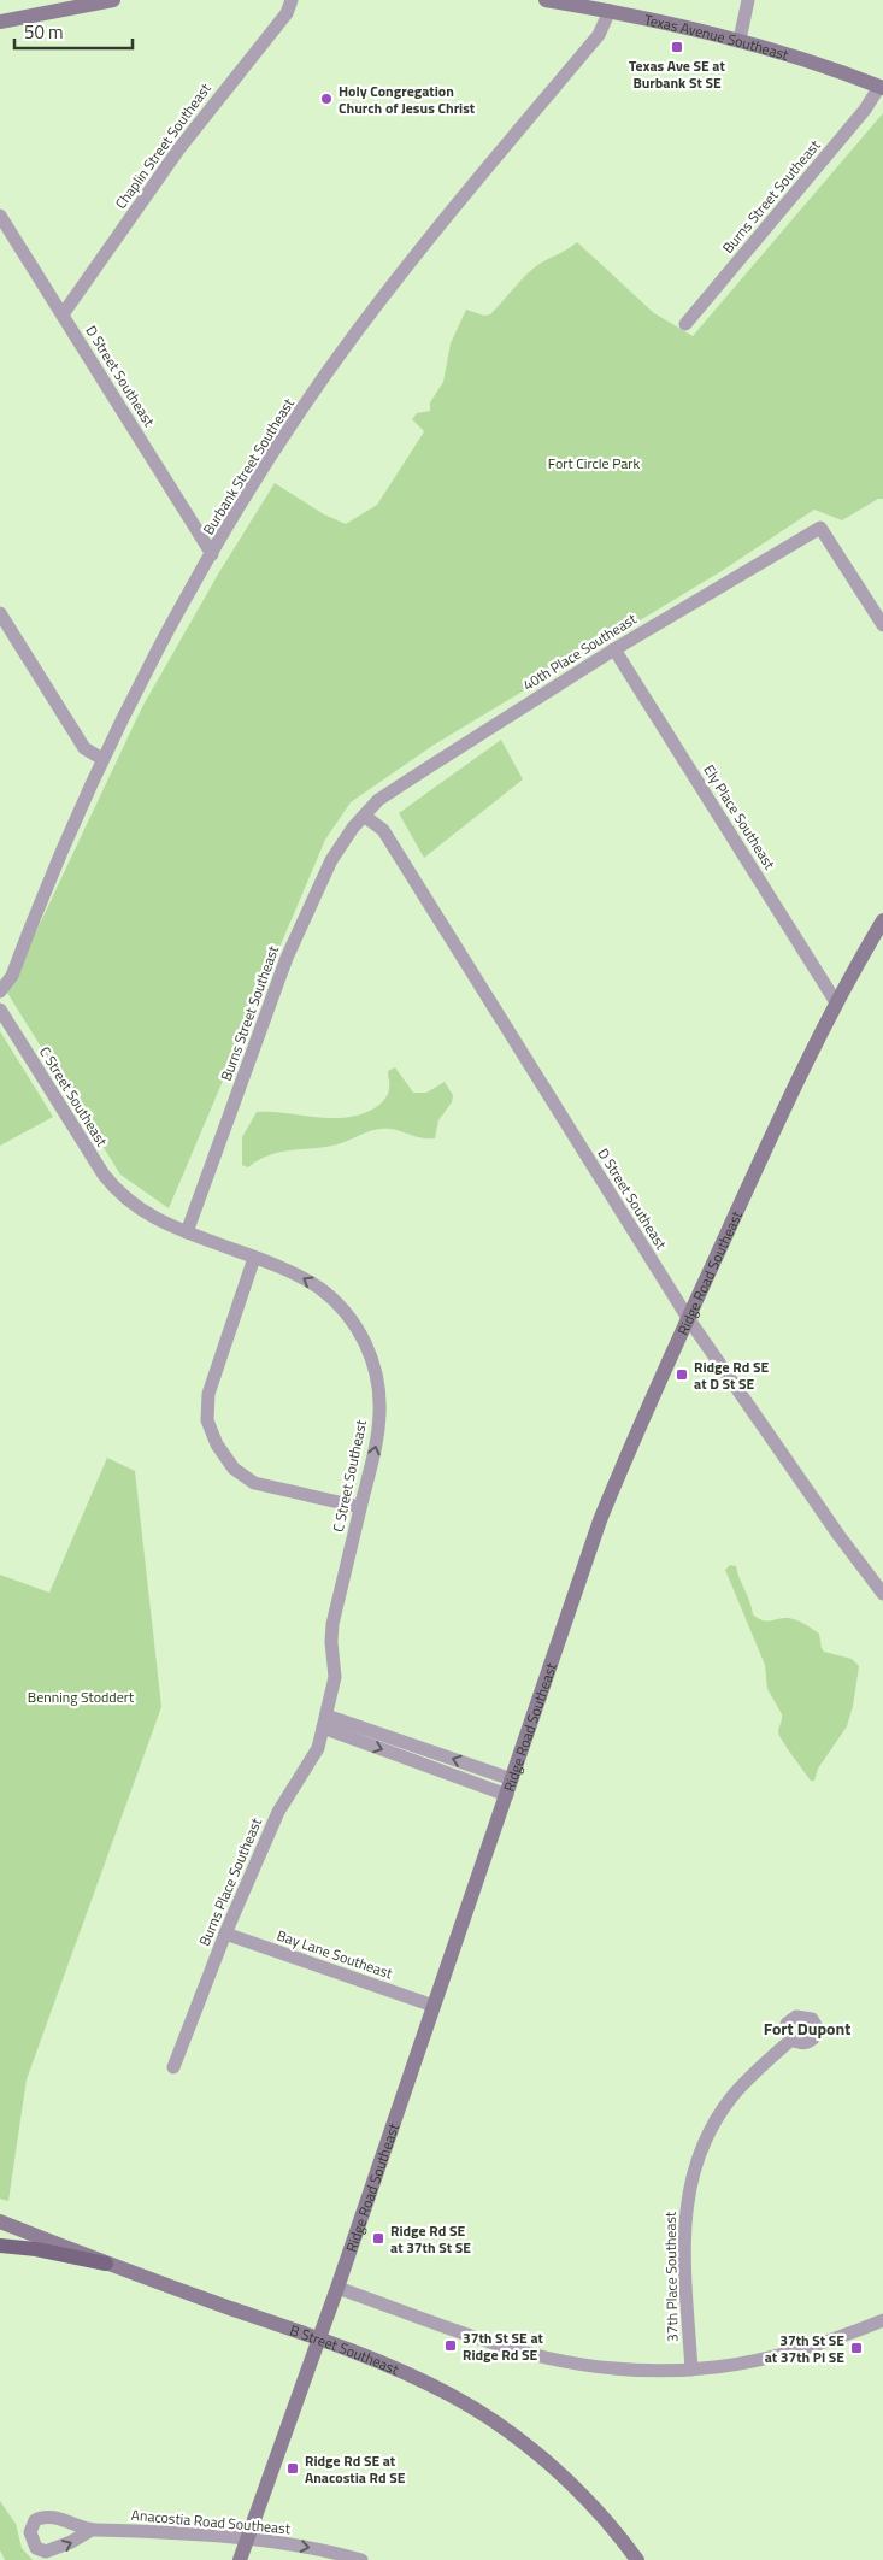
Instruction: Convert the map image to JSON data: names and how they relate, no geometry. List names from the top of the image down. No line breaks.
{"streets":{"main road":["Texas Avenue Southeast","Ridge Road Southeast","B Street Southeast"],"street":["Chaplin Street Southeast","Burns Street Southeast","D Street Southeast","Burbank Street Southeast","40th Place Southeast","Ely Place Southeast","C Street Southeast","Burns Place Southeast","Bay Lane Southeast","37th Place Southeast","Anacostia Road Southeast"]},"crossings":[["Texas Avenue Southeast","Burns Street Southeast"],["Texas Avenue Southeast","Burbank Street Southeast"],["Chaplin Street Southeast","D Street Southeast"],["Burns Street Southeast","D Street Southeast"],["Burns Street Southeast","40th Place Southeast"],["Burns Street Southeast","C Street Southeast"],["D Street Southeast","Burbank Street Southeast"],["D Street Southeast","40th Place Southeast"],["D Street Southeast","Ridge Road Southeast"],["40th Place Southeast","Ely Place Southeast"],["Ely Place Southeast","Ridge Road Southeast"],["C Street Southeast","Burns Place Southeast"],["Ridge Road Southeast","Bay Lane Southeast"],["Ridge Road Southeast","B Street Southeast"],["Ridge Road Southeast","Anacostia Road Southeast"],["Burns Place Southeast","Bay Lane Southeast"]],"one_way":["Anacostia Road Southeast"],"districts":["Fort Dupont"],"parks":["Fort Circle Park","Benning Stoddert"],"places":{"transit":["Texas Ave SE at Burbank St SE","Ridge Rd SE at D St SE","Ridge Rd SE at 37th St SE","37th St SE at Ridge Rd SE","37th St SE at 37th Pl SE","Ridge Rd SE at Anacostia Rd SE"],"other":["Holy Congregation Church of Jesus Christ"]},"scale_bar":"50 m"}
